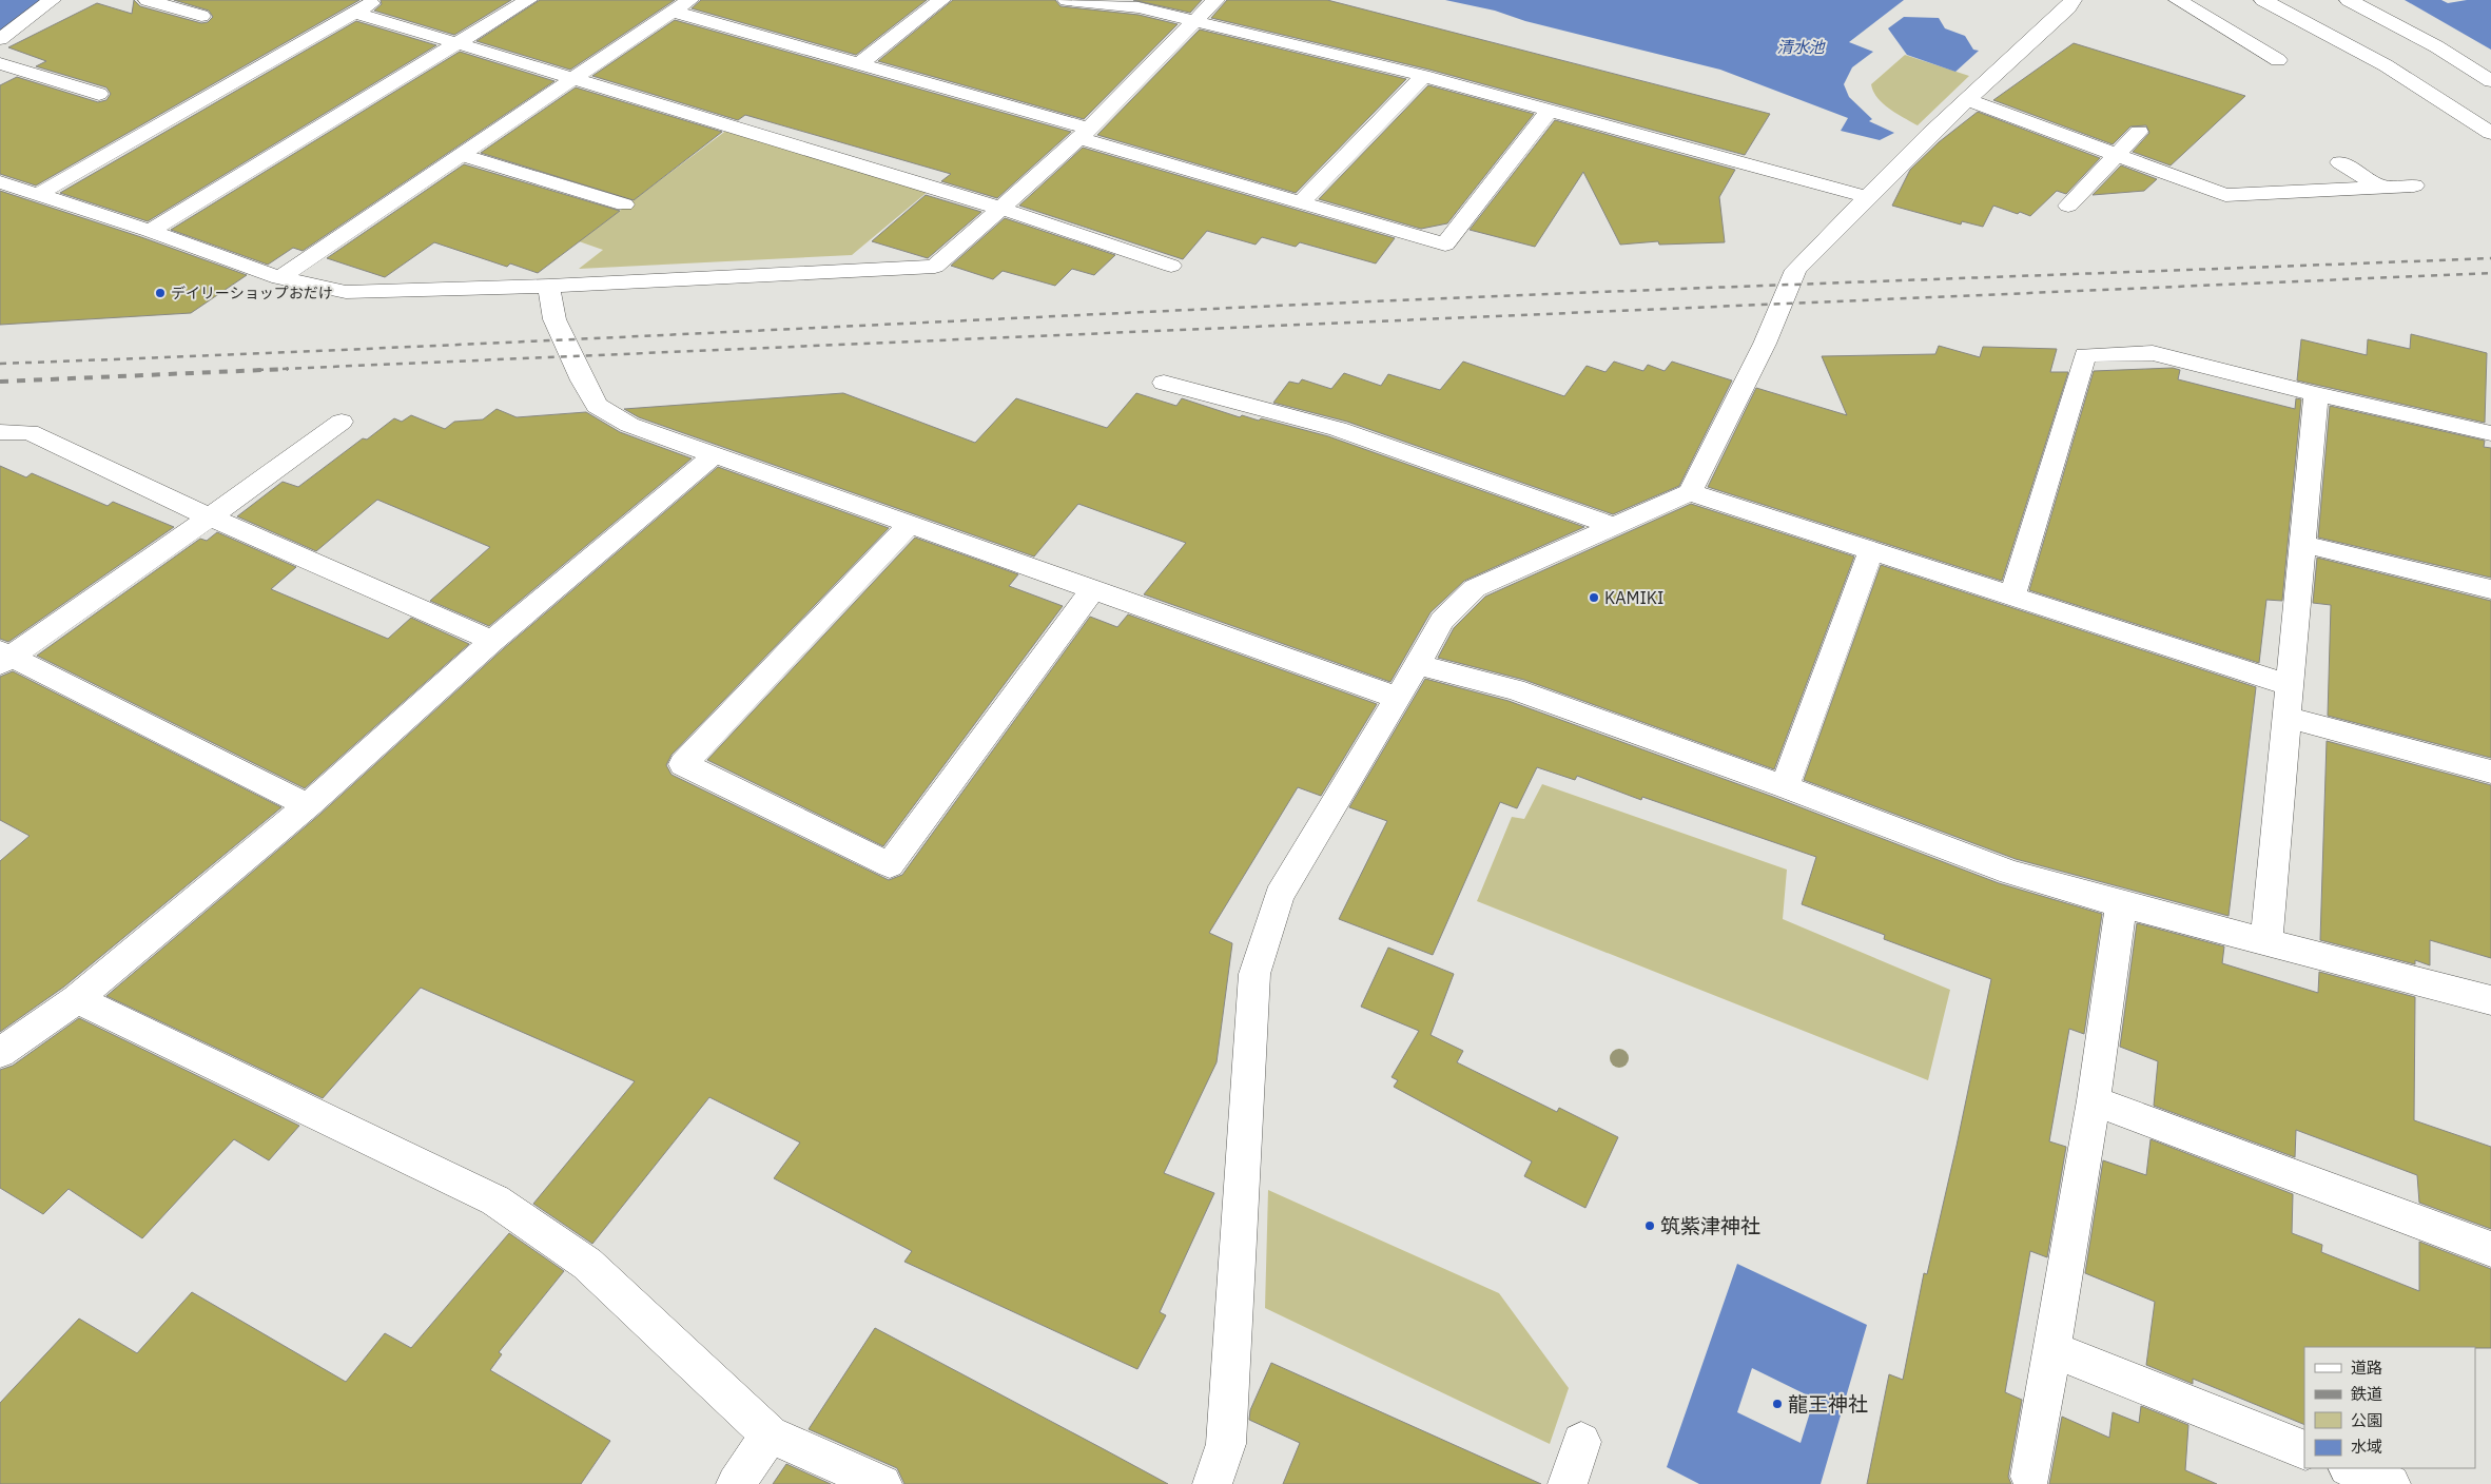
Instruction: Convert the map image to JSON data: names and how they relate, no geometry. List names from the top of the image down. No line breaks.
{"water":["清水池"],"places":["デイリーショップおだけ","KAMIKI","筑紫津神社","龍王神社"],"legend":["道路","鉄道","公園","水域"]}
